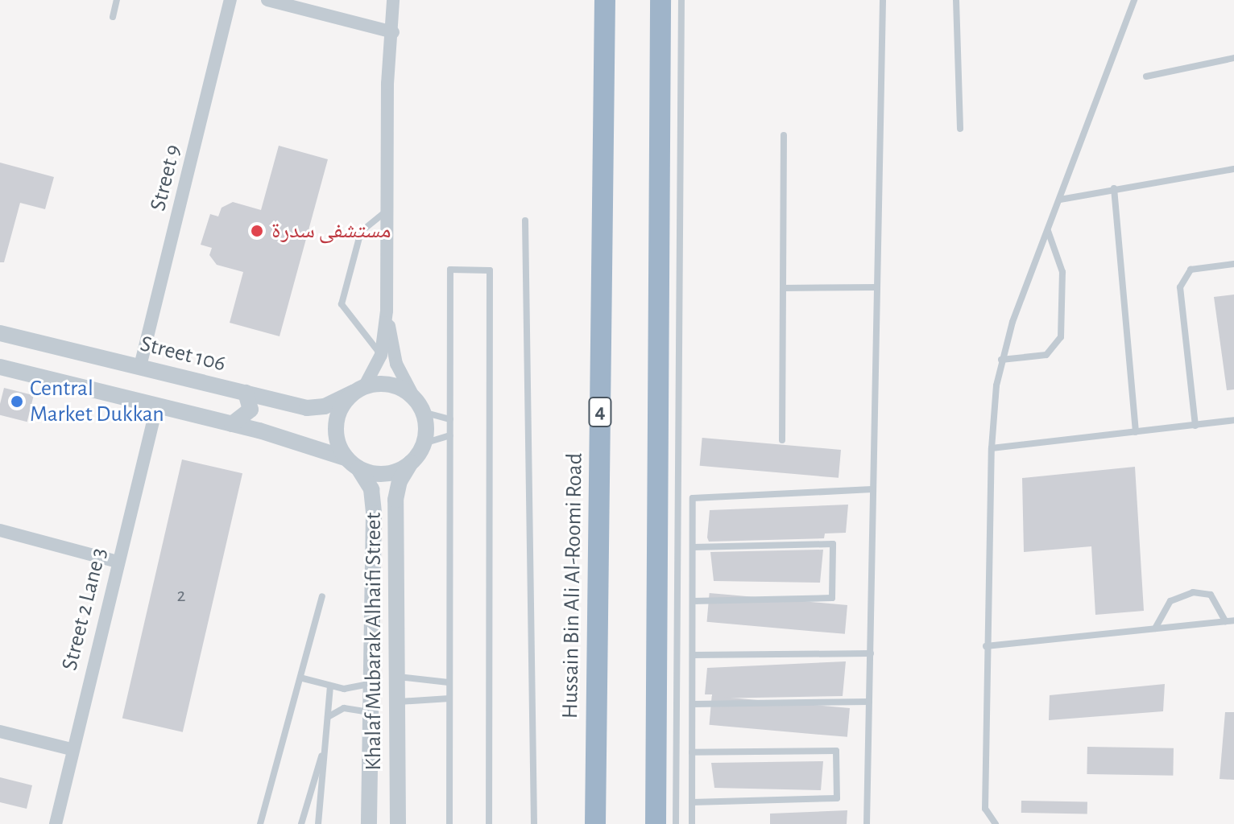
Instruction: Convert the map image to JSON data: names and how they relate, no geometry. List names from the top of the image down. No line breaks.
{"streets":{"highway":["4","Hussain Bin Ali Al-Roomi Road"],"street":["Street 9","Street 106","Street 2 Lane 3","Khalaf Mubarak Alhaifi Street"]},"crossings":[["Street 9","Street 106"],["Street 106","Khalaf Mubarak Alhaifi Street"]],"places":["مستشفى سدرة","Central Market Dukkan"],"house_numbers":["2"]}
